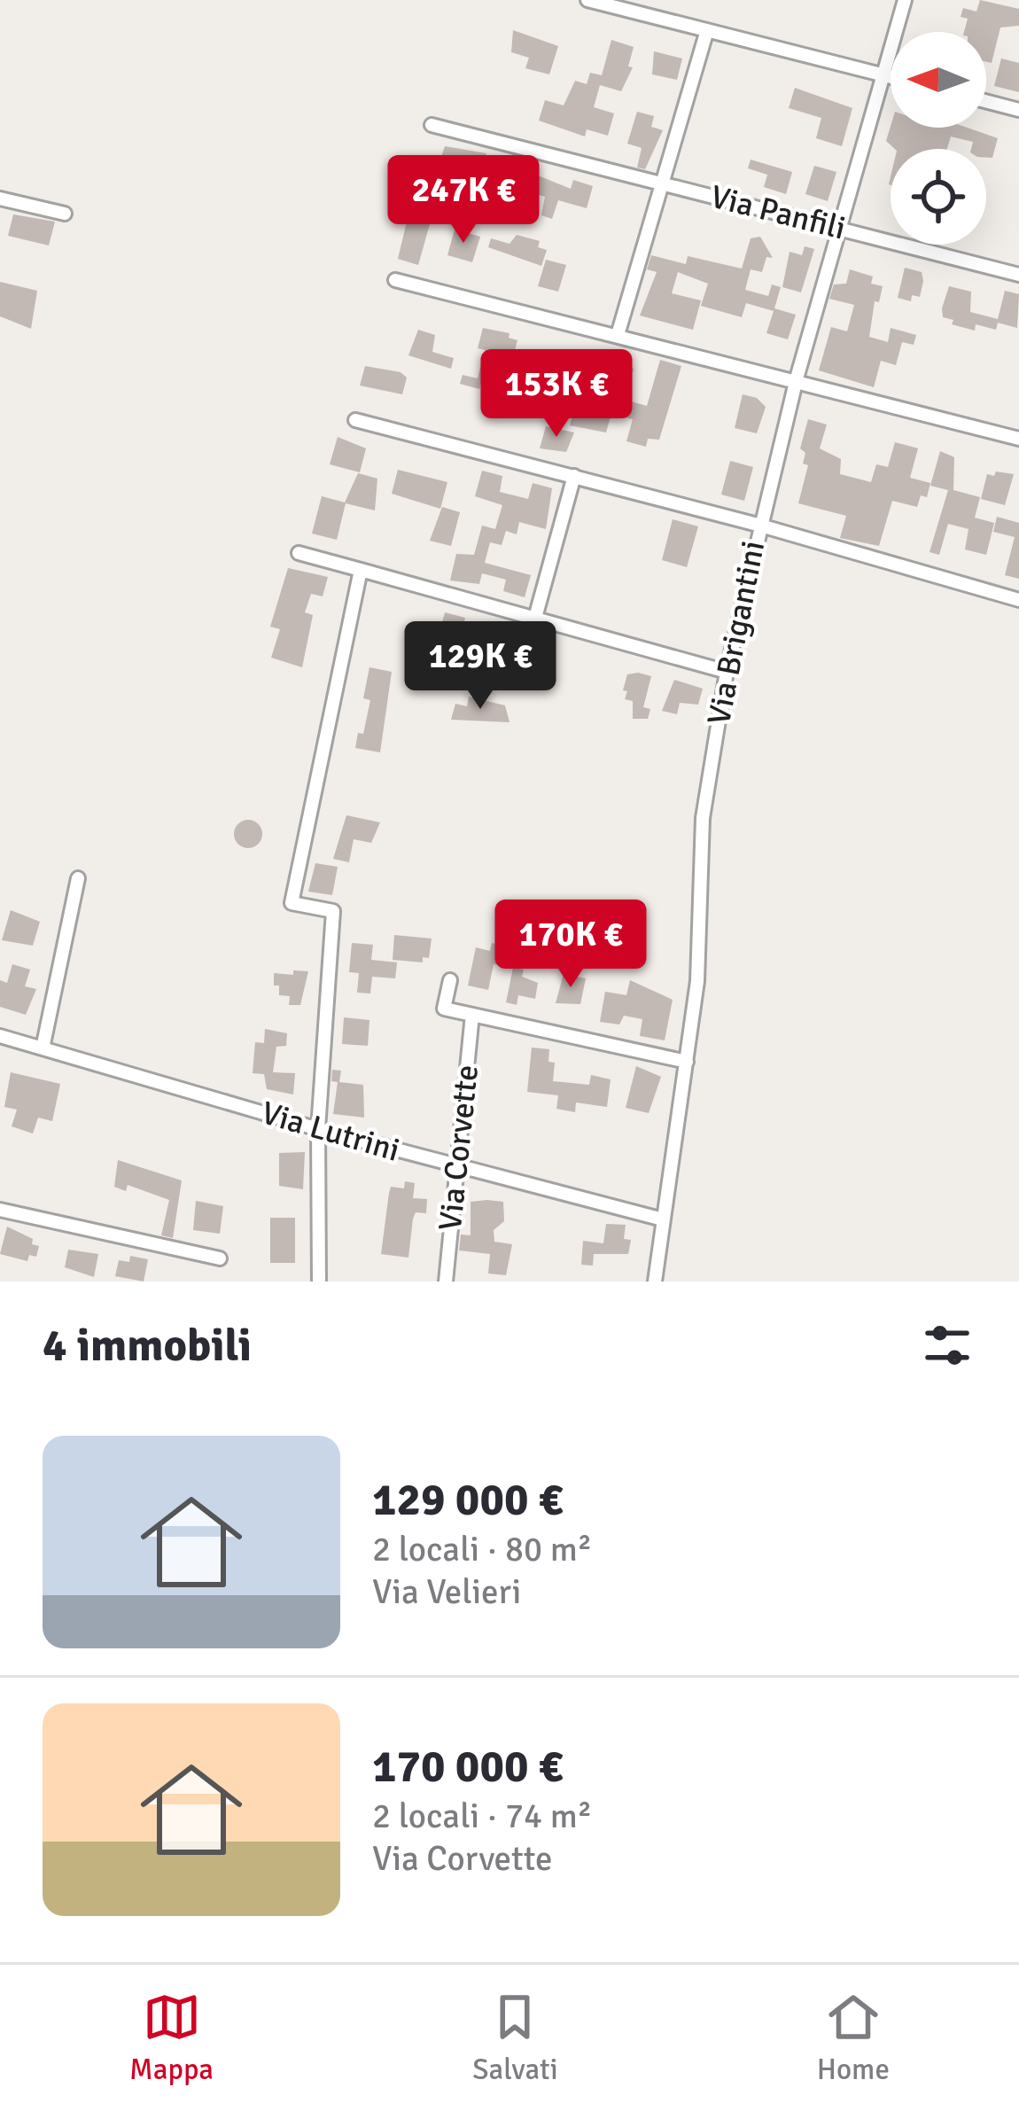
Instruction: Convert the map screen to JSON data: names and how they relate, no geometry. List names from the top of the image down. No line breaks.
{"streets":{"street":["Via Panfili","Via Brigantini","Via Lutrini","Via Corvette"]},"crossings":[["Via Panfili","Via Brigantini"],["Via Brigantini","Via Lutrini"],["Via Lutrini","Via Corvette"]],"north":"left","page":{"price":["247K €","153K €","129K €","170K €"],"heading":"4 immobili","list":[{"name":"129 000 €","note":"2 locali · 80 m² · Via Velieri"},{"name":"170 000 €","note":"2 locali · 74 m² · Via Corvette"}],"tabs":["Mappa","Salvati","Home"]}}
